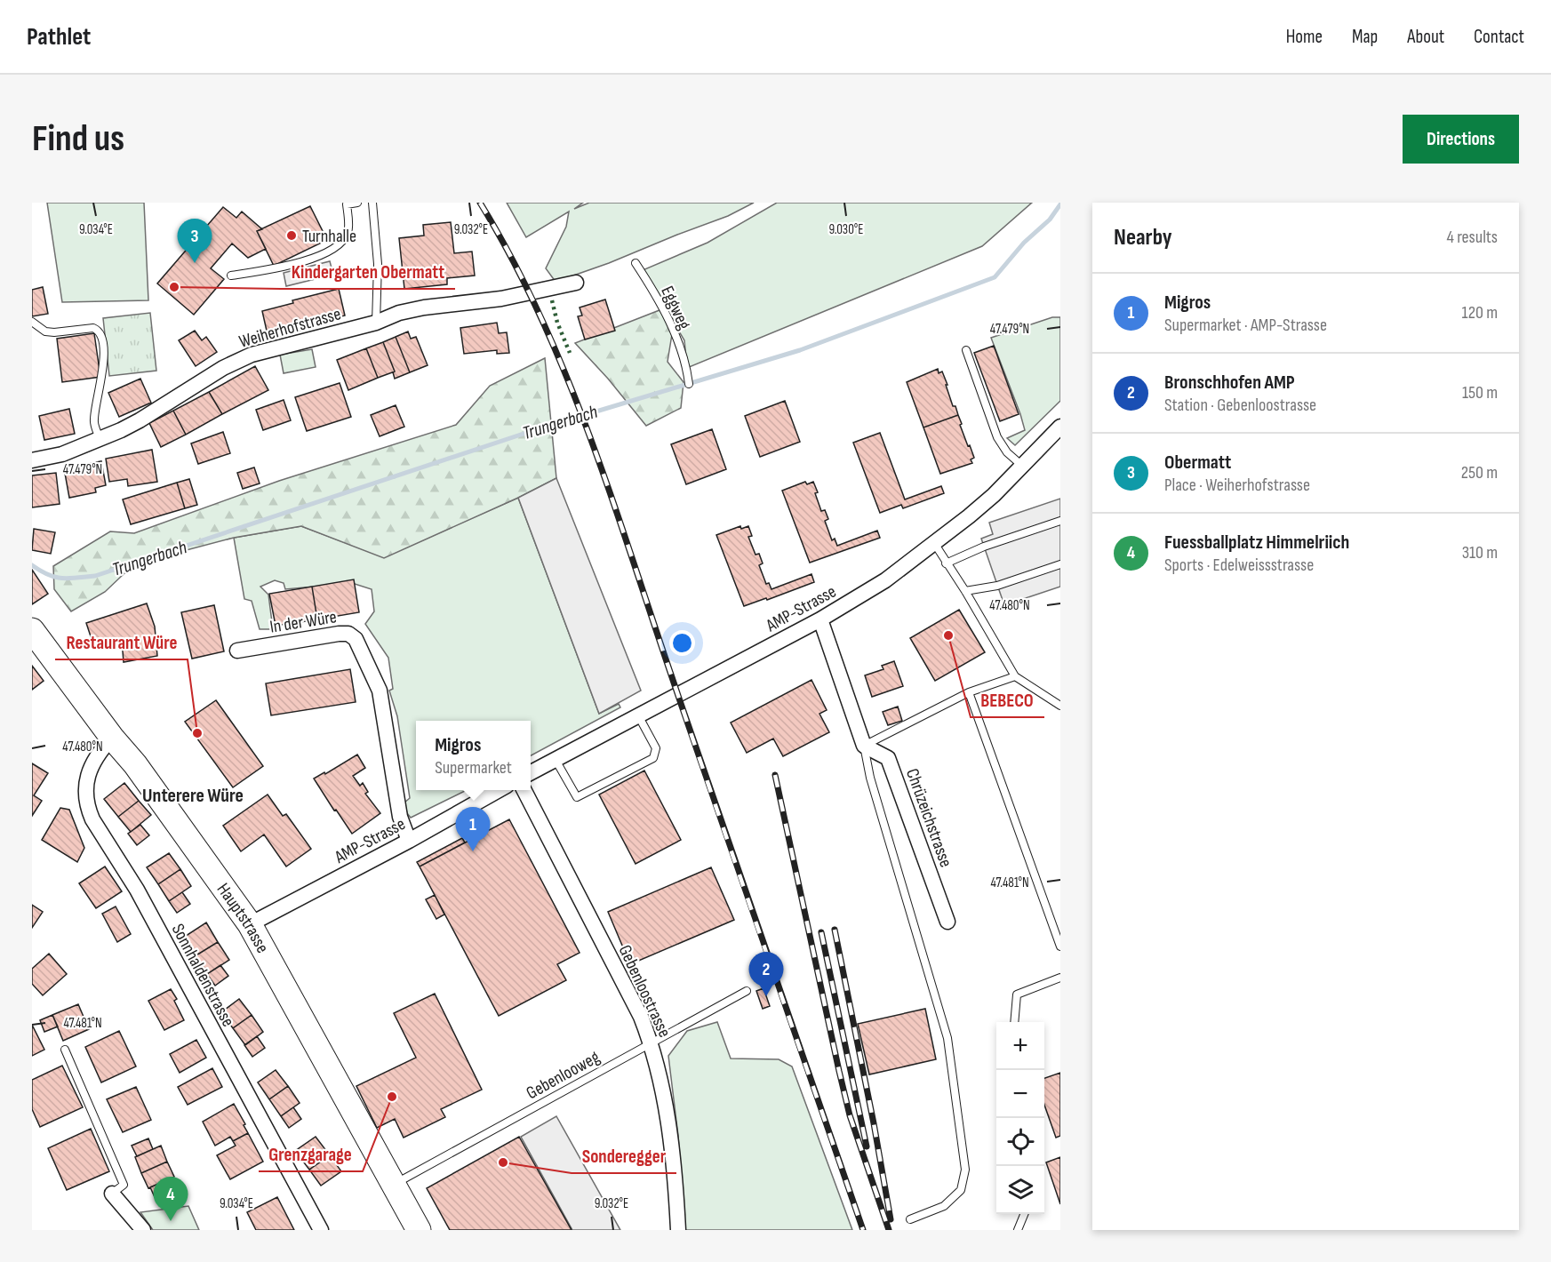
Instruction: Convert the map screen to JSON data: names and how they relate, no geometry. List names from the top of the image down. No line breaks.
{"streets":{"main road":["Hauptstrasse"],"street":["Weiherhofstrasse","AMP-Strasse","In der Würe","Chrüzeichstrasse","Sonnhaldenstrasse","Gebenloostrasse"],"lane":["Eggweg","Gebenlooweg"]},"crossings":[["AMP-Strasse","In der Würe"],["AMP-Strasse","Hauptstrasse"],["Hauptstrasse","Sonnhaldenstrasse"],["Hauptstrasse","Gebenlooweg"],["Gebenloostrasse","Gebenlooweg"]],"districts":["Unterere Würe"],"water":["Trungerbach"],"places":["Turnhalle","Kindergarten Obermatt","BEBECO","Restaurant Würe","Grenzgarage","Sonderegger"],"page":{"header":"Pathlet","nav":["Home","Map","About","Contact"],"buttons":"Directions","title":"Find us","heading":["Nearby","4 results"],"pins":["3","1","2","4"],"list":[{"mark":"1","name":"Migros","note":"Supermarket · AMP-Strasse","value":"120 m"},{"mark":"2","name":"Bronschhofen AMP","note":"Station · Gebenloostrasse","value":"150 m"},{"mark":"3","name":"Obermatt","note":"Place · Weiherhofstrasse","value":"250 m"},{"mark":"4","name":"Fuessballplatz Himmelriich","note":"Sports · Edelweissstrasse","value":"310 m"}],"popup":["Migros","Supermarket"],"map_buttons":["+","−"]},"coordinates":["9.034°E","9.032°E","9.030°E","47.479°N","47.480°N","47.481°N"]}
